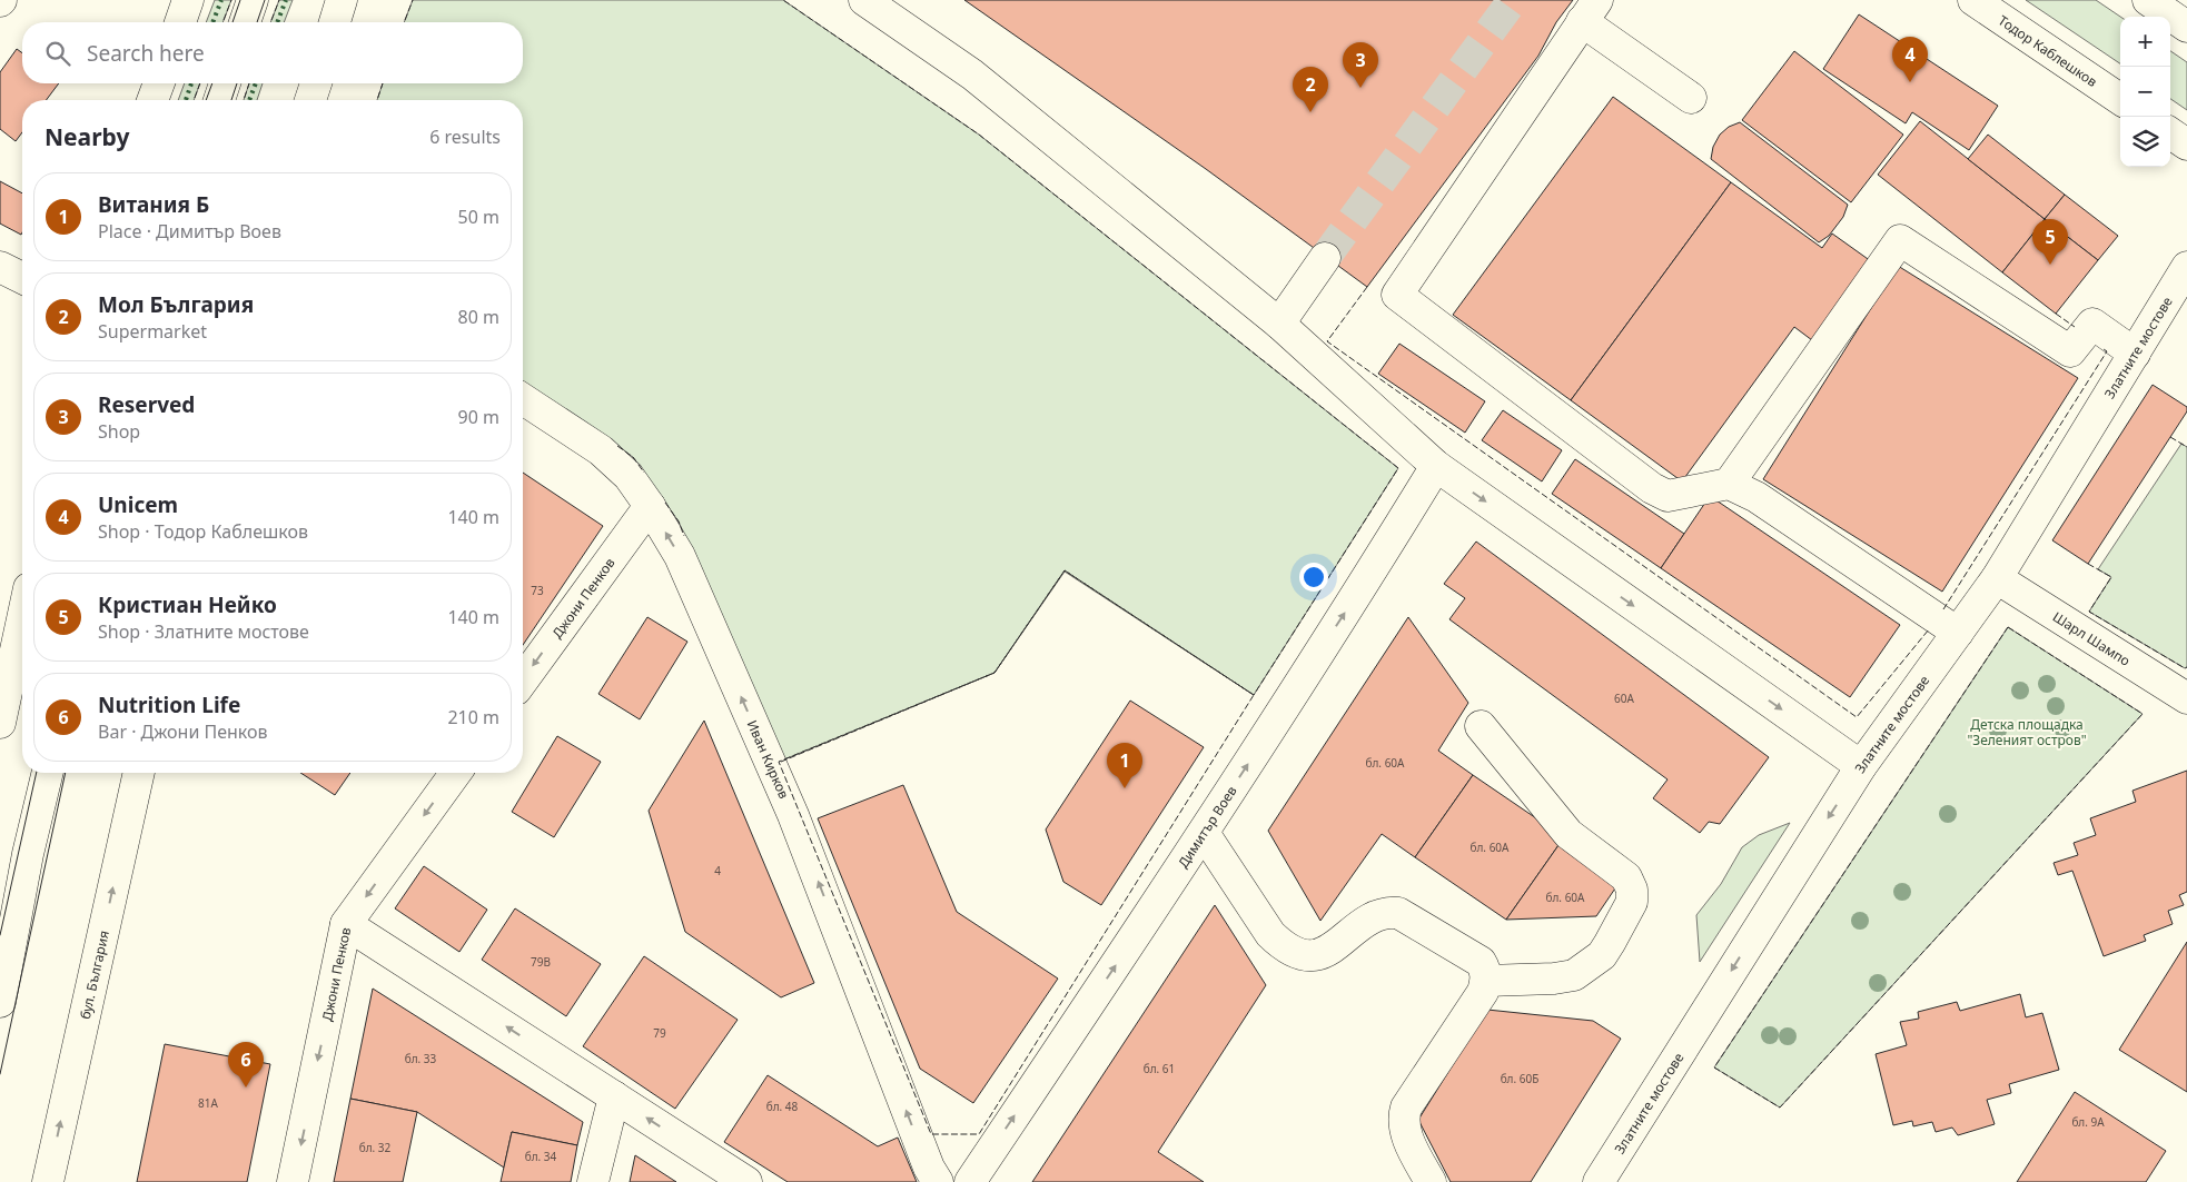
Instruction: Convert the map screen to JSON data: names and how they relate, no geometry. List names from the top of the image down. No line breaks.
{"streets":{"street":["Тодор Каблешков","Златните мостове","Джони Пенков","Шарл Шампо","Иван Кирков","Димитър Воев","бул. България"]},"crossings":[["Златните мостове","Шарл Шампо"],["Джони Пенков","Иван Кирков"]],"one_way":["Златните мостове","Джони Пенков","Иван Кирков","Димитър Воев"],"parks":["Детска площадка \"Зеленият остров\""],"house_numbers":["73","60А","бл. 60А","бл. 60А","4","бл. 60А","79В","79","бл. 33","бл. 61","бл. 60Б","81А","бл. 48","бл. 9А","бл. 32","бл. 34"],"page":{"map_buttons":["+","−"],"search":"Search here","pins":["4","3","2","5","1","6"],"heading":["Nearby","6 results"],"list":[{"mark":"1","name":"Витания Б","note":"Place · Димитър Воев","value":"50 m"},{"mark":"2","name":"Мол България","note":"Supermarket","value":"80 m"},{"mark":"3","name":"Reserved","note":"Shop","value":"90 m"},{"mark":"4","name":"Unicem","note":"Shop · Тодор Каблешков","value":"140 m"},{"mark":"5","name":"Кристиан Нейко","note":"Shop · Златните мостове","value":"140 m"},{"mark":"6","name":"Nutrition Life","note":"Bar · Джони Пенков","value":"210 m"}]}}
